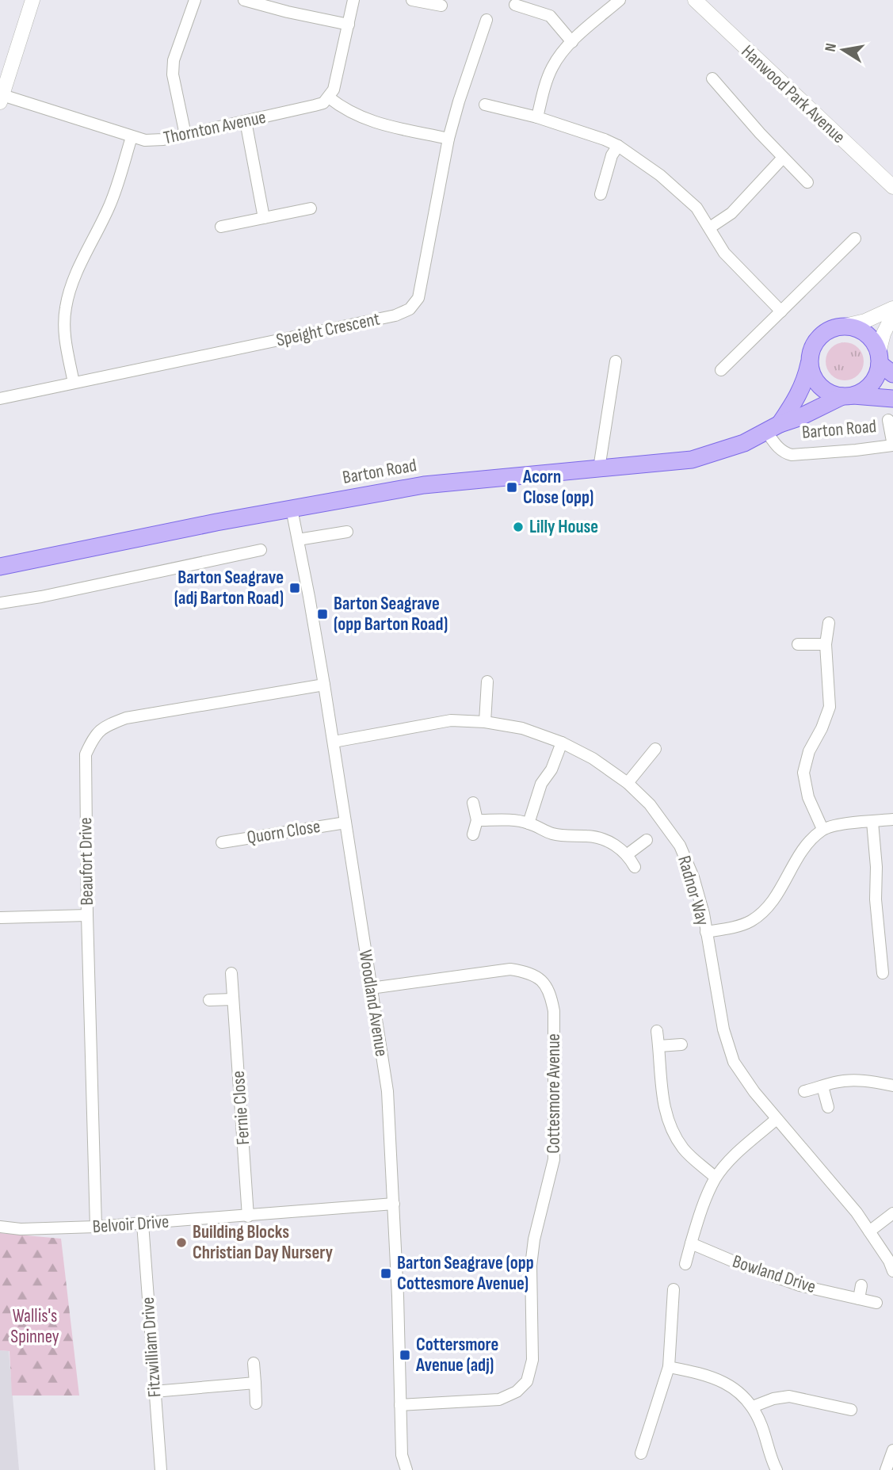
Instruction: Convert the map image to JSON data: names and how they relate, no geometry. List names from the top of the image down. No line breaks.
{"streets":{"main road":["Barton Road"],"street":["Hanwood Park Avenue","Thornton Avenue","Speight Crescent","Quorn Close","Beaufort Drive","Radnor Way","Woodland Avenue","Cottesmore Avenue","Fernie Close","Belvoir Drive","Bowland Drive","Fitzwilliam Drive"]},"crossings":[["Barton Road","Woodland Avenue"],["Quorn Close","Woodland Avenue"],["Beaufort Drive","Woodland Avenue"],["Beaufort Drive","Belvoir Drive"],["Radnor Way","Woodland Avenue"],["Woodland Avenue","Cottesmore Avenue"],["Woodland Avenue","Belvoir Drive"],["Fernie Close","Belvoir Drive"],["Belvoir Drive","Fitzwilliam Drive"]],"parks":["Wallis's Spinney"],"places":{"transit":["Acorn Close (opp)","Barton Seagrave (adj Barton Road)","Barton Seagrave (opp Barton Road)","Barton Seagrave (opp Cottesmore Avenue)","Cottersmore Avenue (adj)"],"other":["Lilly House","Building Blocks Christian Day Nursery"]},"north":"left"}
